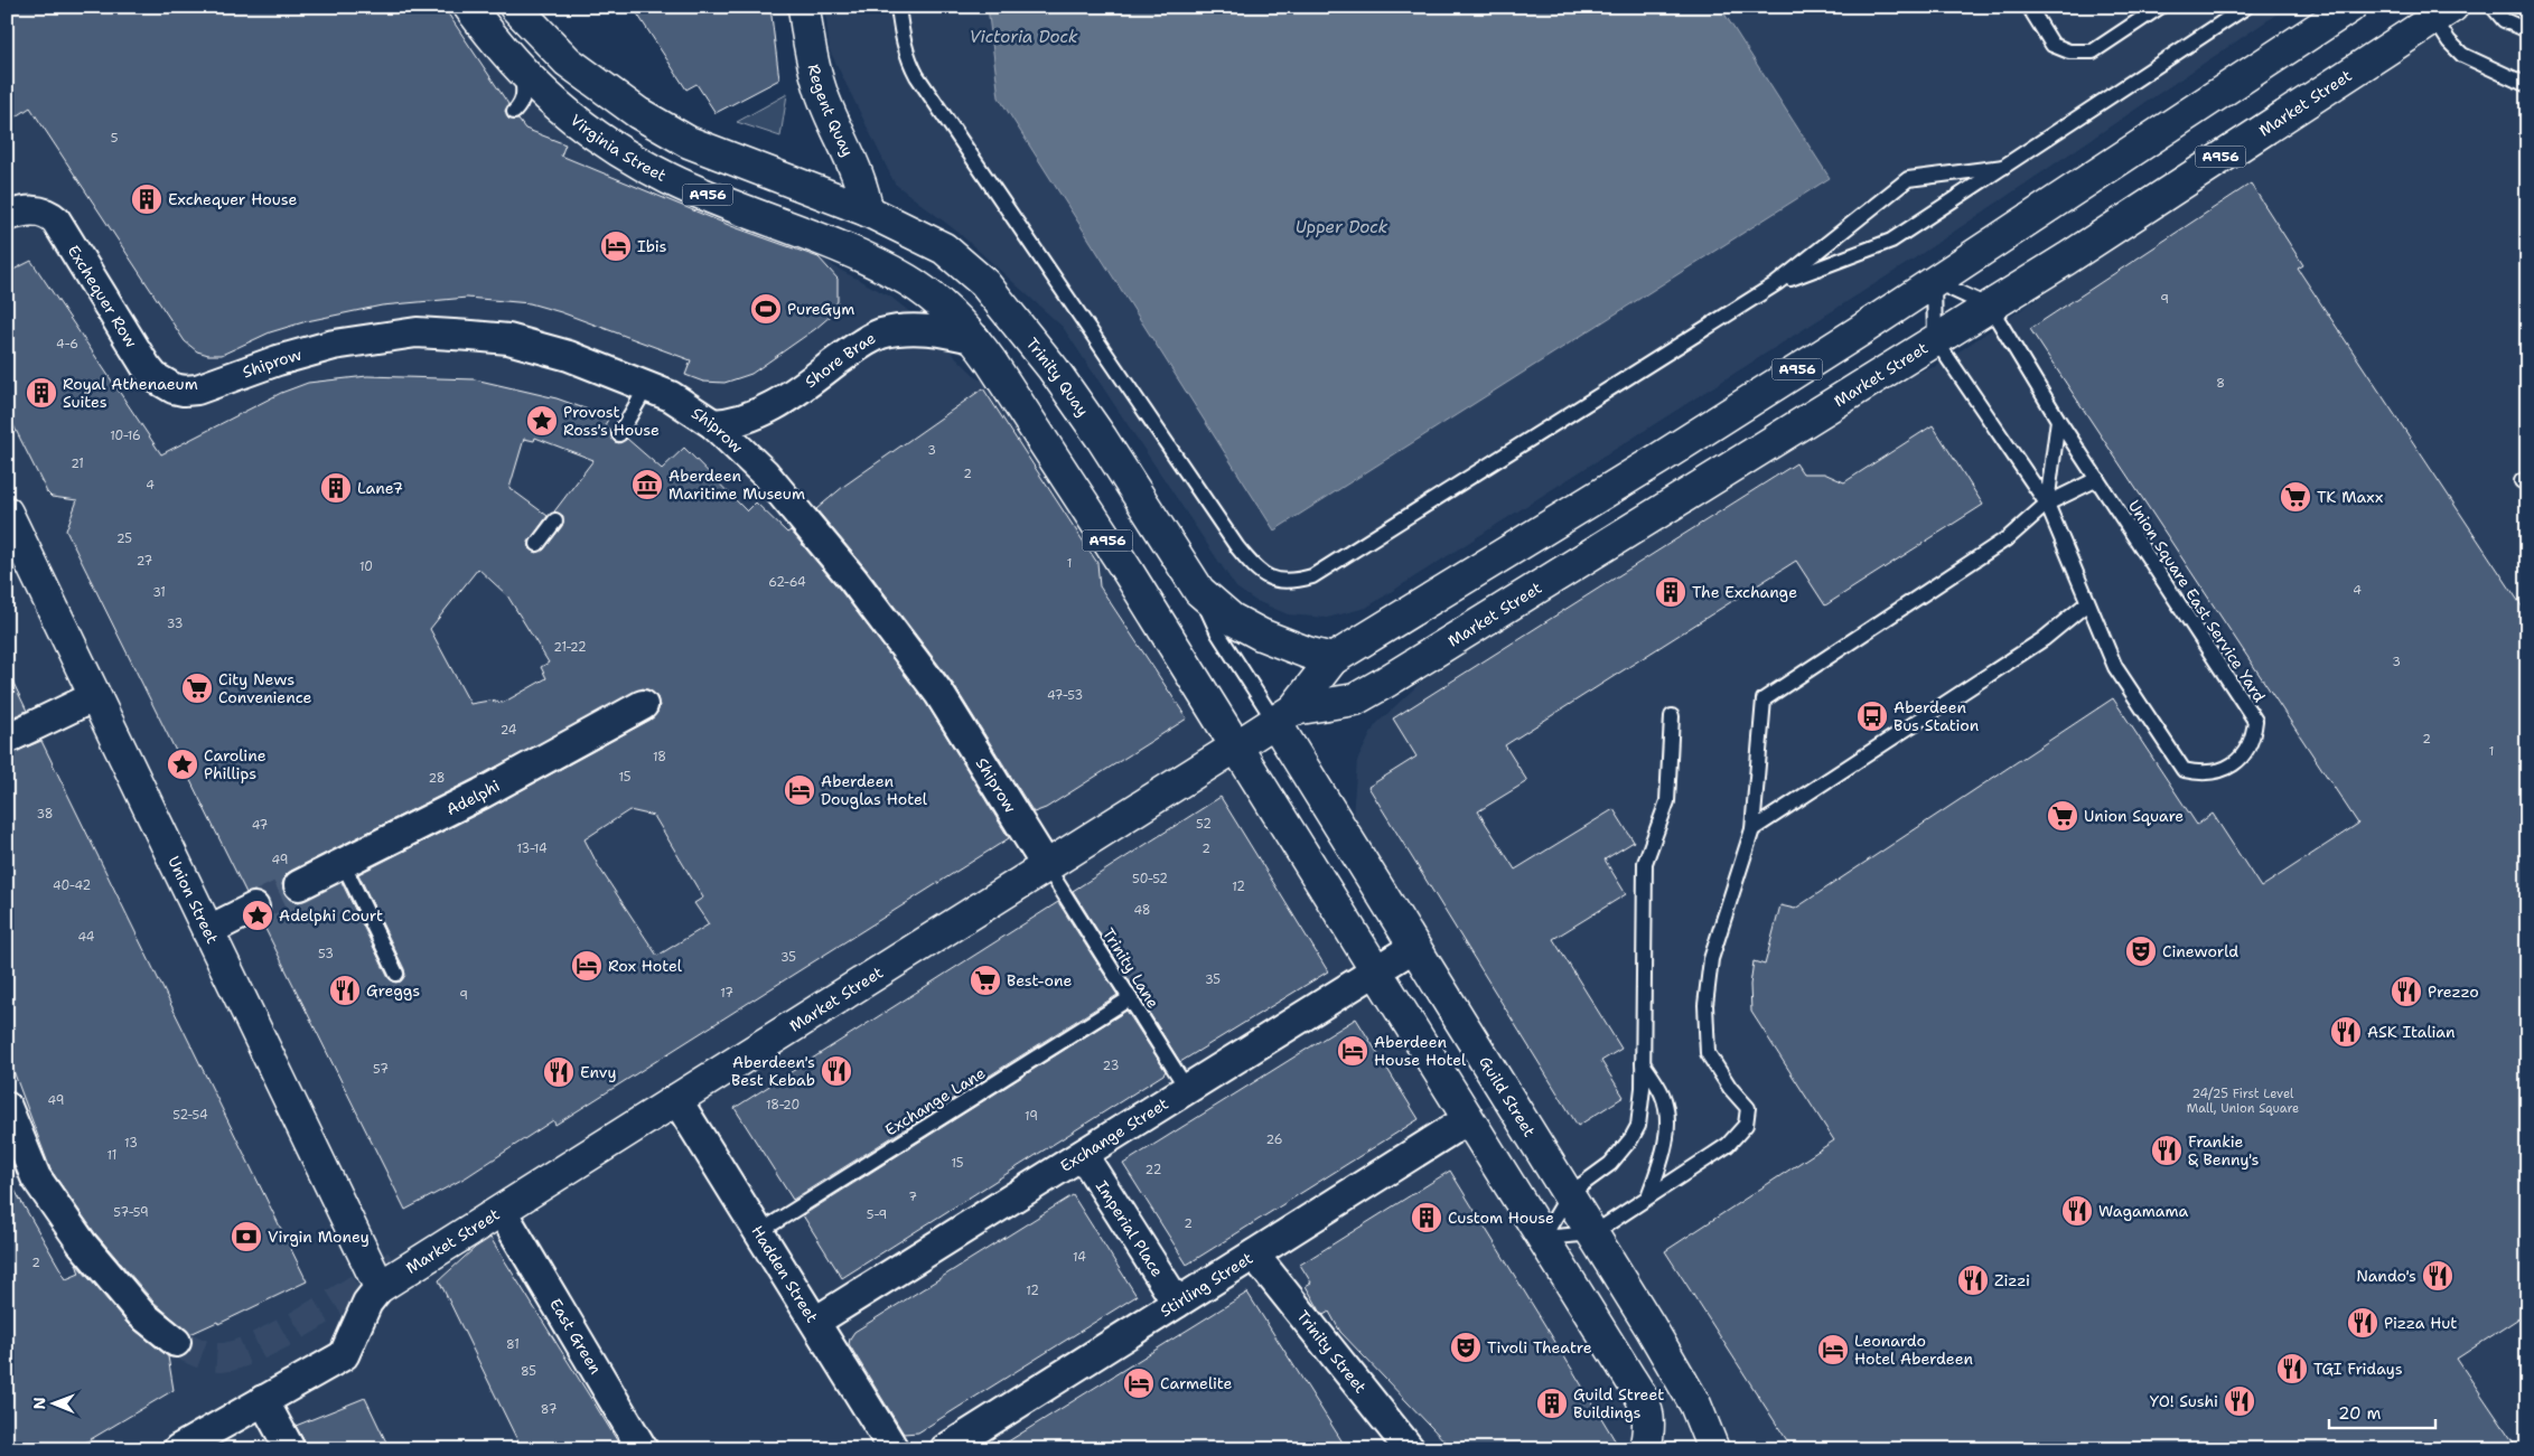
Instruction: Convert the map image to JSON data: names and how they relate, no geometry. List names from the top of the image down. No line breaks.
{"streets":{"main road":["Market Street","Regent Quay","Virginia Street","A956","Trinity Quay","Union Street","Guild Street"],"street":["Exchequer Row","Shore Brae","Shiprow","Adelphi","Exchange Street","Imperial Place","Hadden Street","Stirling Street","East Green","Trinity Street"],"lane":["Union Square East Service Yard","Trinity Lane","Exchange Lane"]},"crossings":[["Market Street","A956"],["Market Street","Shiprow"],["Market Street","Trinity Quay"],["Market Street","Union Square East Service Yard"],["Market Street","Union Street"],["Market Street","Trinity Lane"],["Market Street","Guild Street"],["Market Street","Hadden Street"],["Regent Quay","Trinity Quay"],["Virginia Street","A956"],["Virginia Street","Shore Brae"],["A956","Shore Brae"],["Exchequer Row","Shiprow"],["Shore Brae","Shiprow"],["Shiprow","Trinity Lane"],["Trinity Quay","Guild Street"],["Trinity Lane","Exchange Lane"],["Trinity Lane","Exchange Street"],["Guild Street","Exchange Street"],["Exchange Lane","Hadden Street"],["Exchange Street","Imperial Place"],["Exchange Street","Hadden Street"],["Imperial Place","Stirling Street"],["Stirling Street","Trinity Street"]],"water":["Victoria Dock","Upper Dock"],"places":{"building":["Exchequer House","Royal Athenaeum Suites","Lane7","The Exchange","Custom House","Guild Street Buildings"],"hotel":["Ibis","Aberdeen Douglas Hotel","Rox Hotel","Aberdeen House Hotel","Leonardo Hotel Aberdeen","Carmelite"],"sports":["PureGym"],"place":["Provost Ross's House","Caroline Phillips","Adelphi Court"],"museum":["Aberdeen Maritime Museum"],"supermarket":["TK Maxx","City News Convenience","Union Square","Best-one"],"bus stop":["Aberdeen Bus Station"],"theatre":["Cineworld","Tivoli Theatre"],"restaurant":["Greggs","Prezzo","ASK Italian","Aberdeen's Best Kebab","Envy","Frankie & Benny's","Wagamama","Nando's","Zizzi","Pizza Hut","TGI Fridays","YO! Sushi"],"bank":["Virgin Money"]},"house_numbers":["5","9","4-6","8","10-16","3","21","2","4","25","27","1","10","62-64","4","31","33","21-22","3","47-53","24","2","1","18","15","28","38","52","47","13-14","2","49","50-52","40-42","12","48","44","53","35","35","17","9","23","57","24/25 First Level Mall, Union Square","49","18-20","52-54","19","26","13","11","15","22","7","57-59","5-9","2","14","2","12","81","85","87"],"scale_bar":"20 m","north":"left"}
